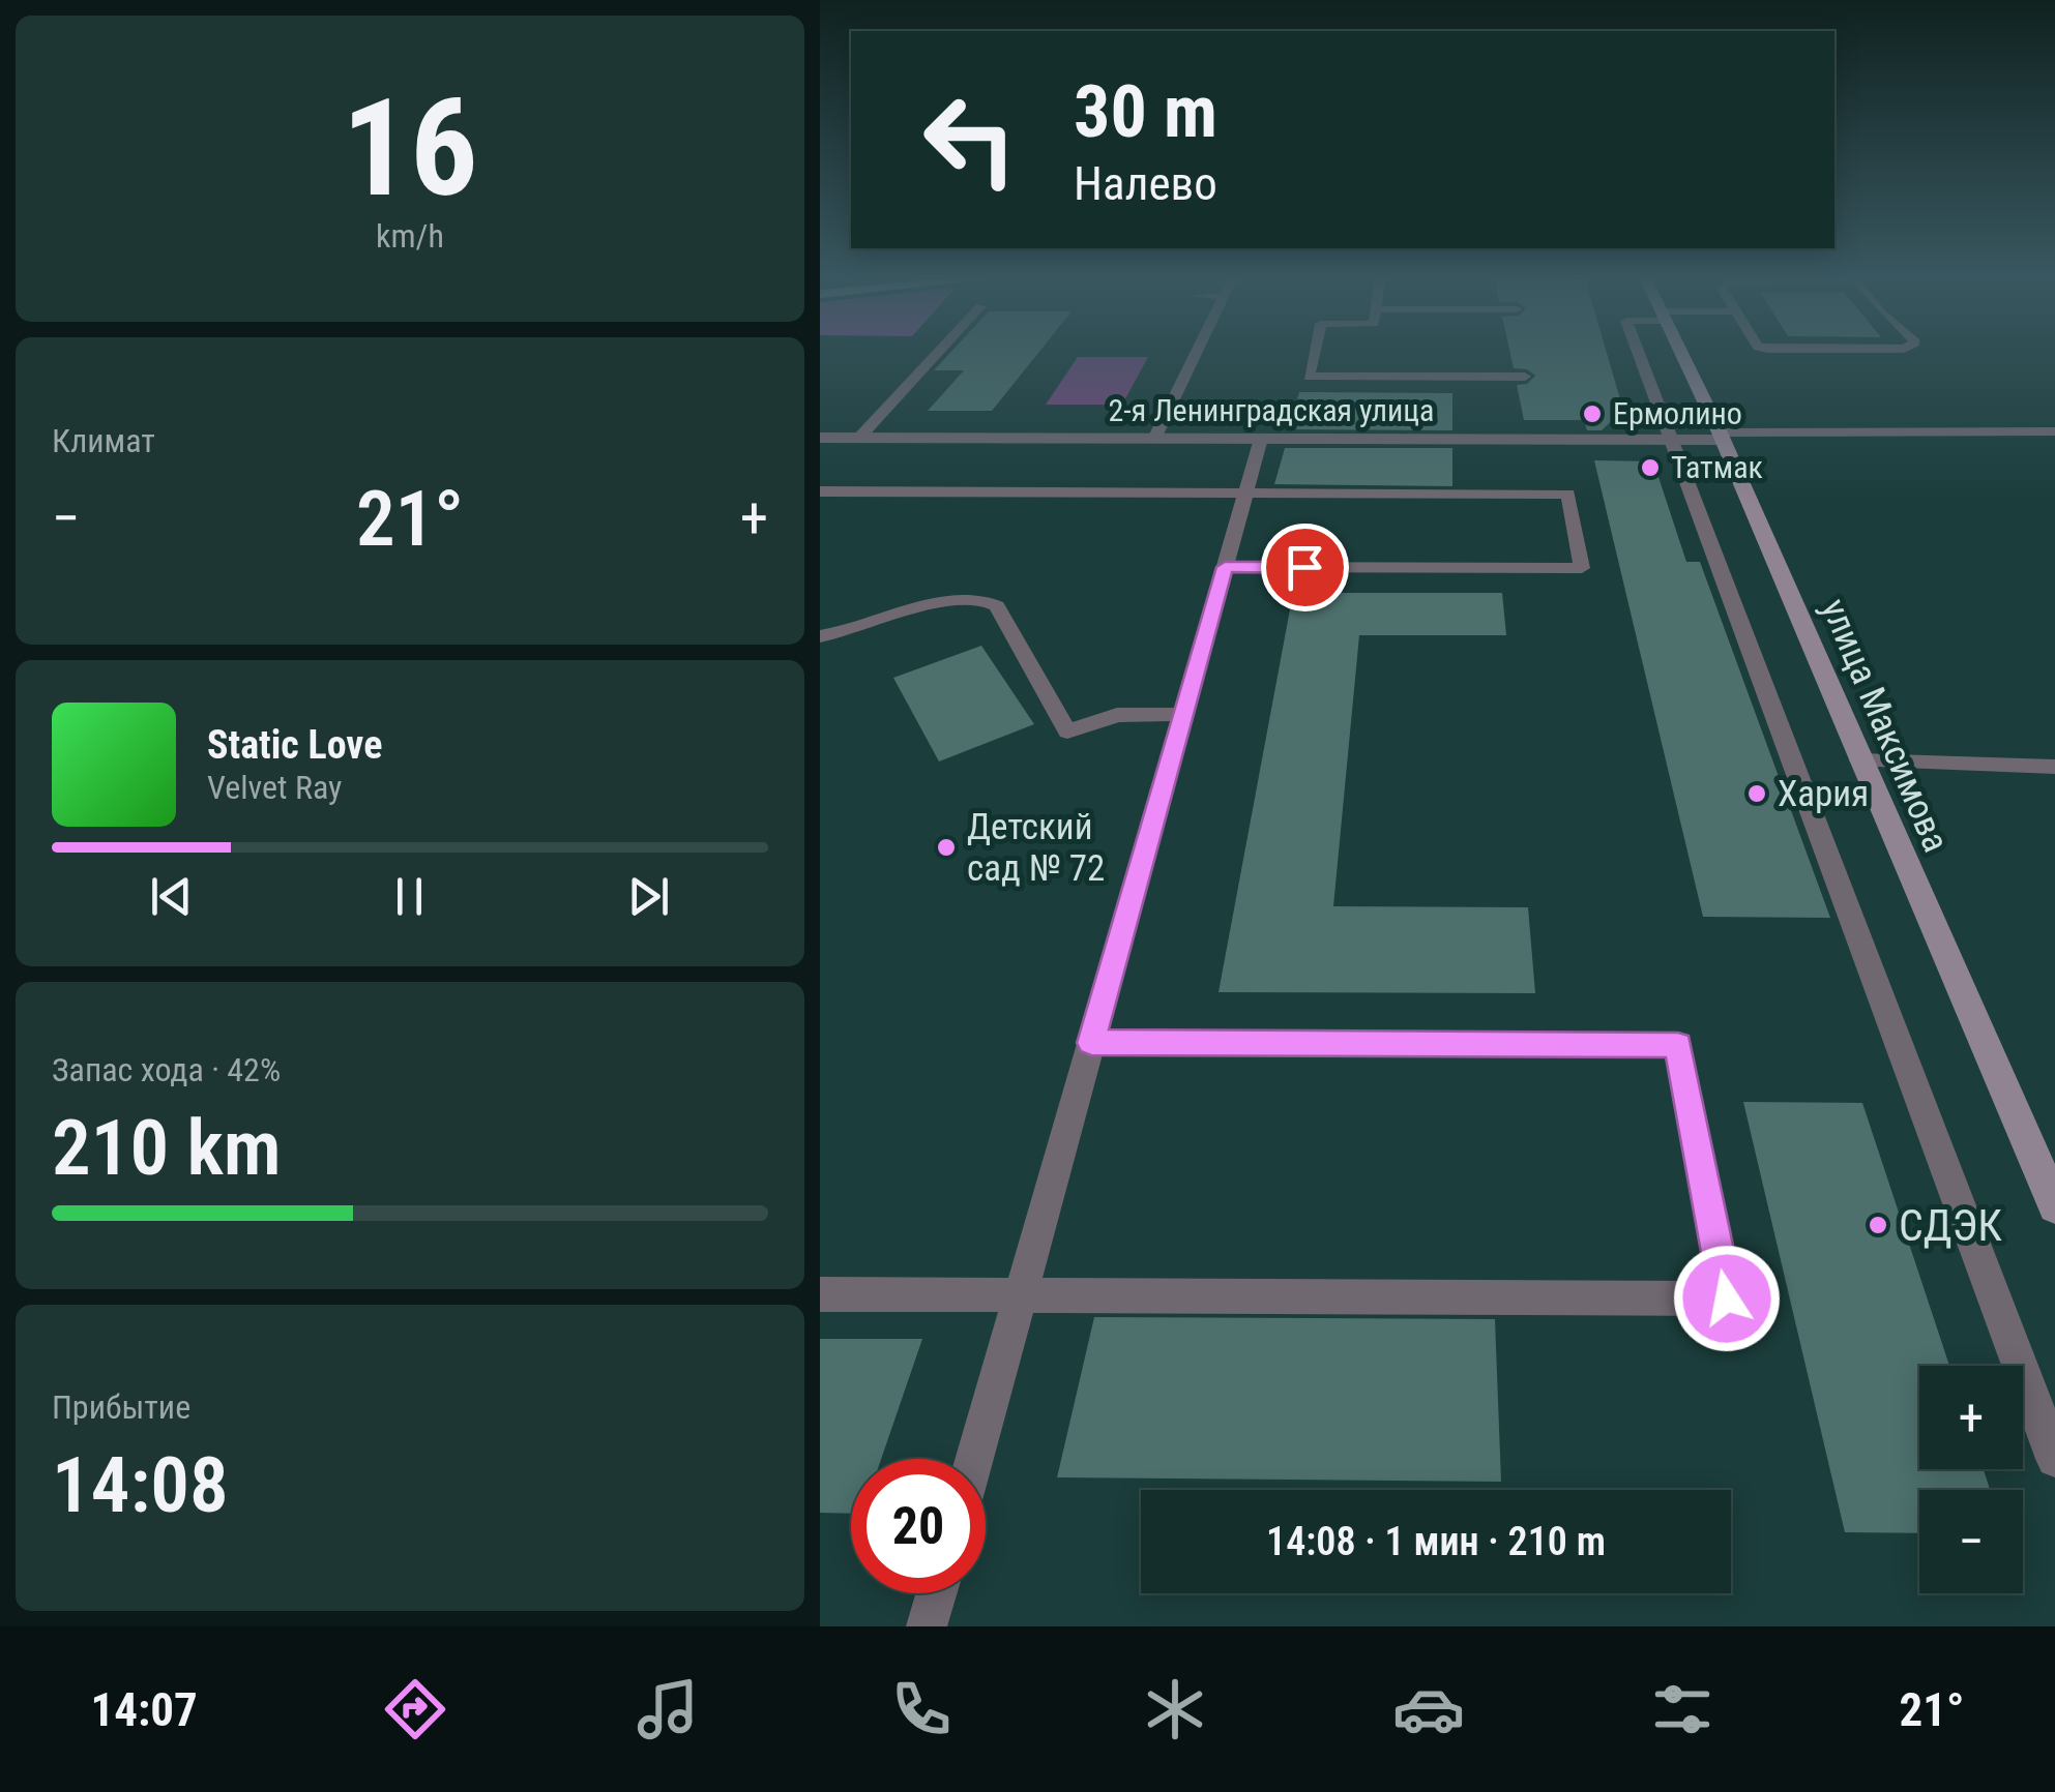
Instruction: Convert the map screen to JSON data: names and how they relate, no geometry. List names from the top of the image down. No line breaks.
{"streets":{"main road":["улица Максимова"],"street":["2-я Ленинградская улица"]},"crossings":[["2-я Ленинградская улица","улица Максимова"]],"places":["Ермолино","Татмак","Хария","Детский сад № 72","СДЭК"],"page":{"tile":[["16","km/h"],"Климат",["Запас хода · 42%","210 km"],["Прибытие","14:08"]],"turn":["30 m","Налево"],"heat":["−","21°","+"],"song":["Static Love","Velvet Ray"],"map_buttons":["+","−"],"limit":"20","trip":"14:08 · 1 мин · 210 m","tabs":["14:07","21°"]}}
